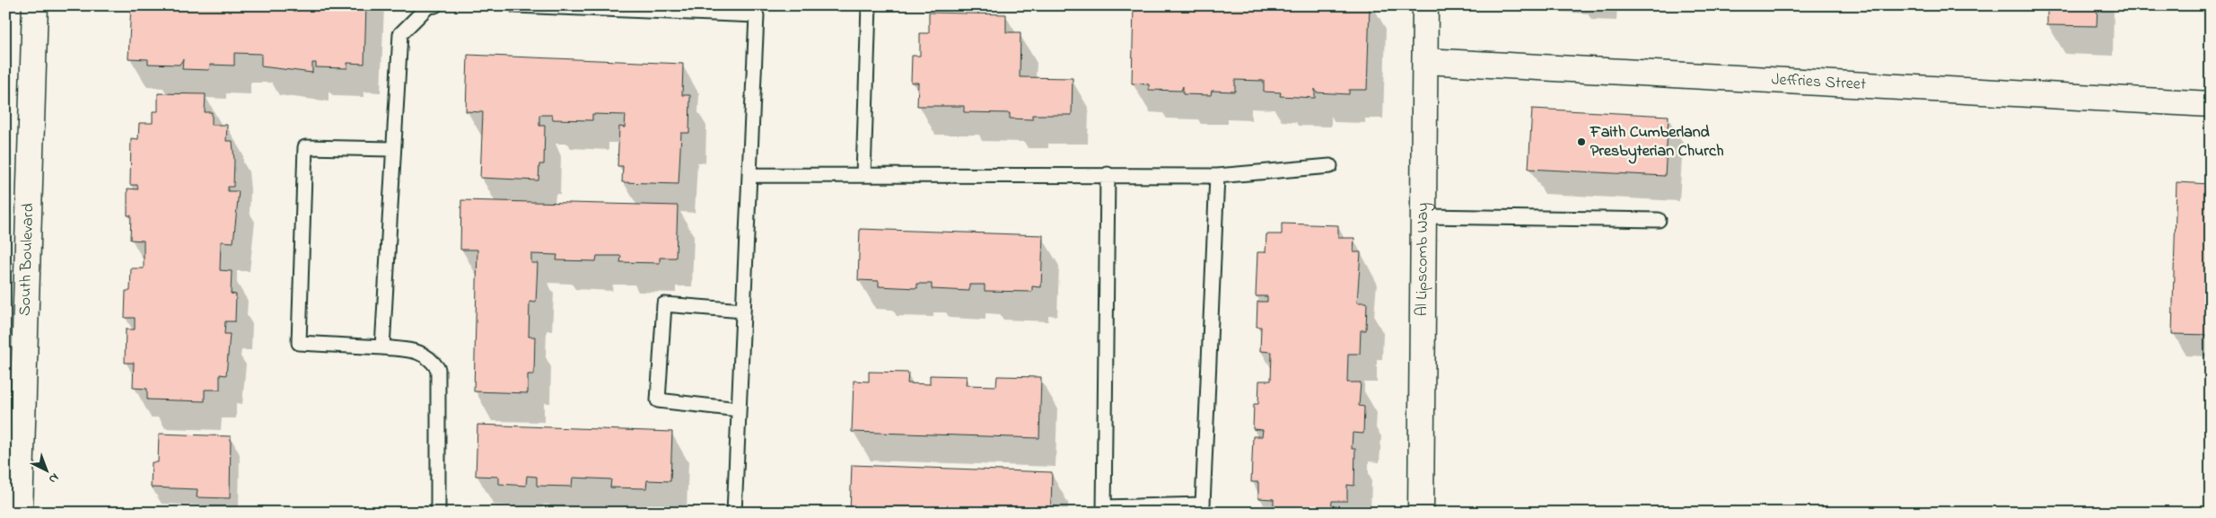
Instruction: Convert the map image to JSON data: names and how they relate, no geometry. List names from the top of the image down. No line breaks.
{"streets":{"street":["Jeffries Street","South Boulevard","Al Lipscomb Way"]},"crossings":[["Jeffries Street","Al Lipscomb Way"]],"places":["Faith Cumberland Presbyterian Church"],"north":"bottom right"}
